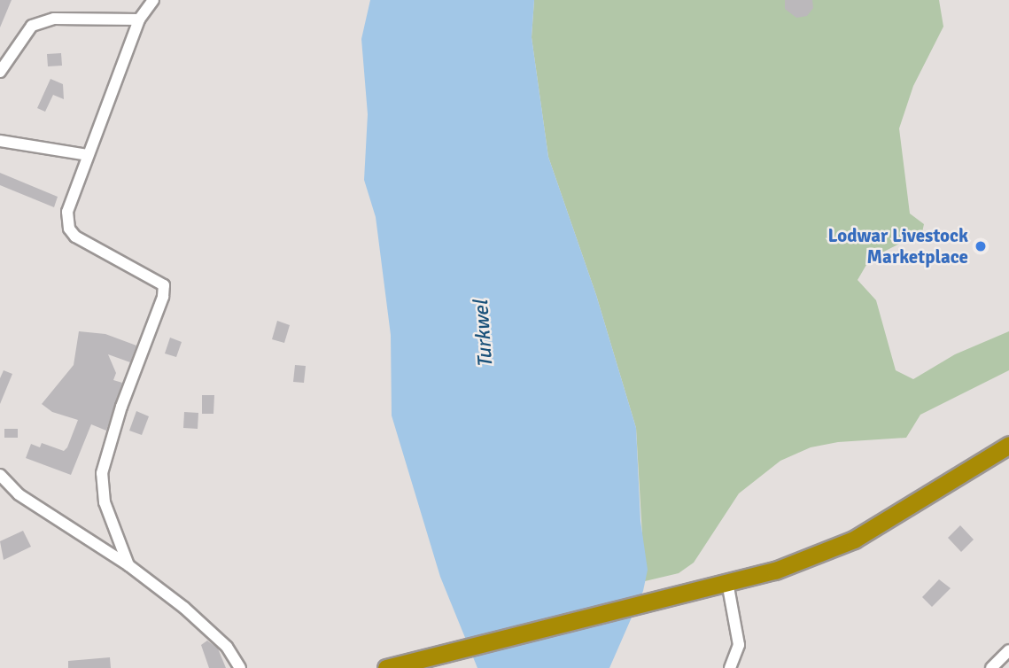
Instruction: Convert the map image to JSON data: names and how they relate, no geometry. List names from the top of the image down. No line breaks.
{"water":["Turkwel"],"places":["Lodwar Livestock Marketplace"]}
